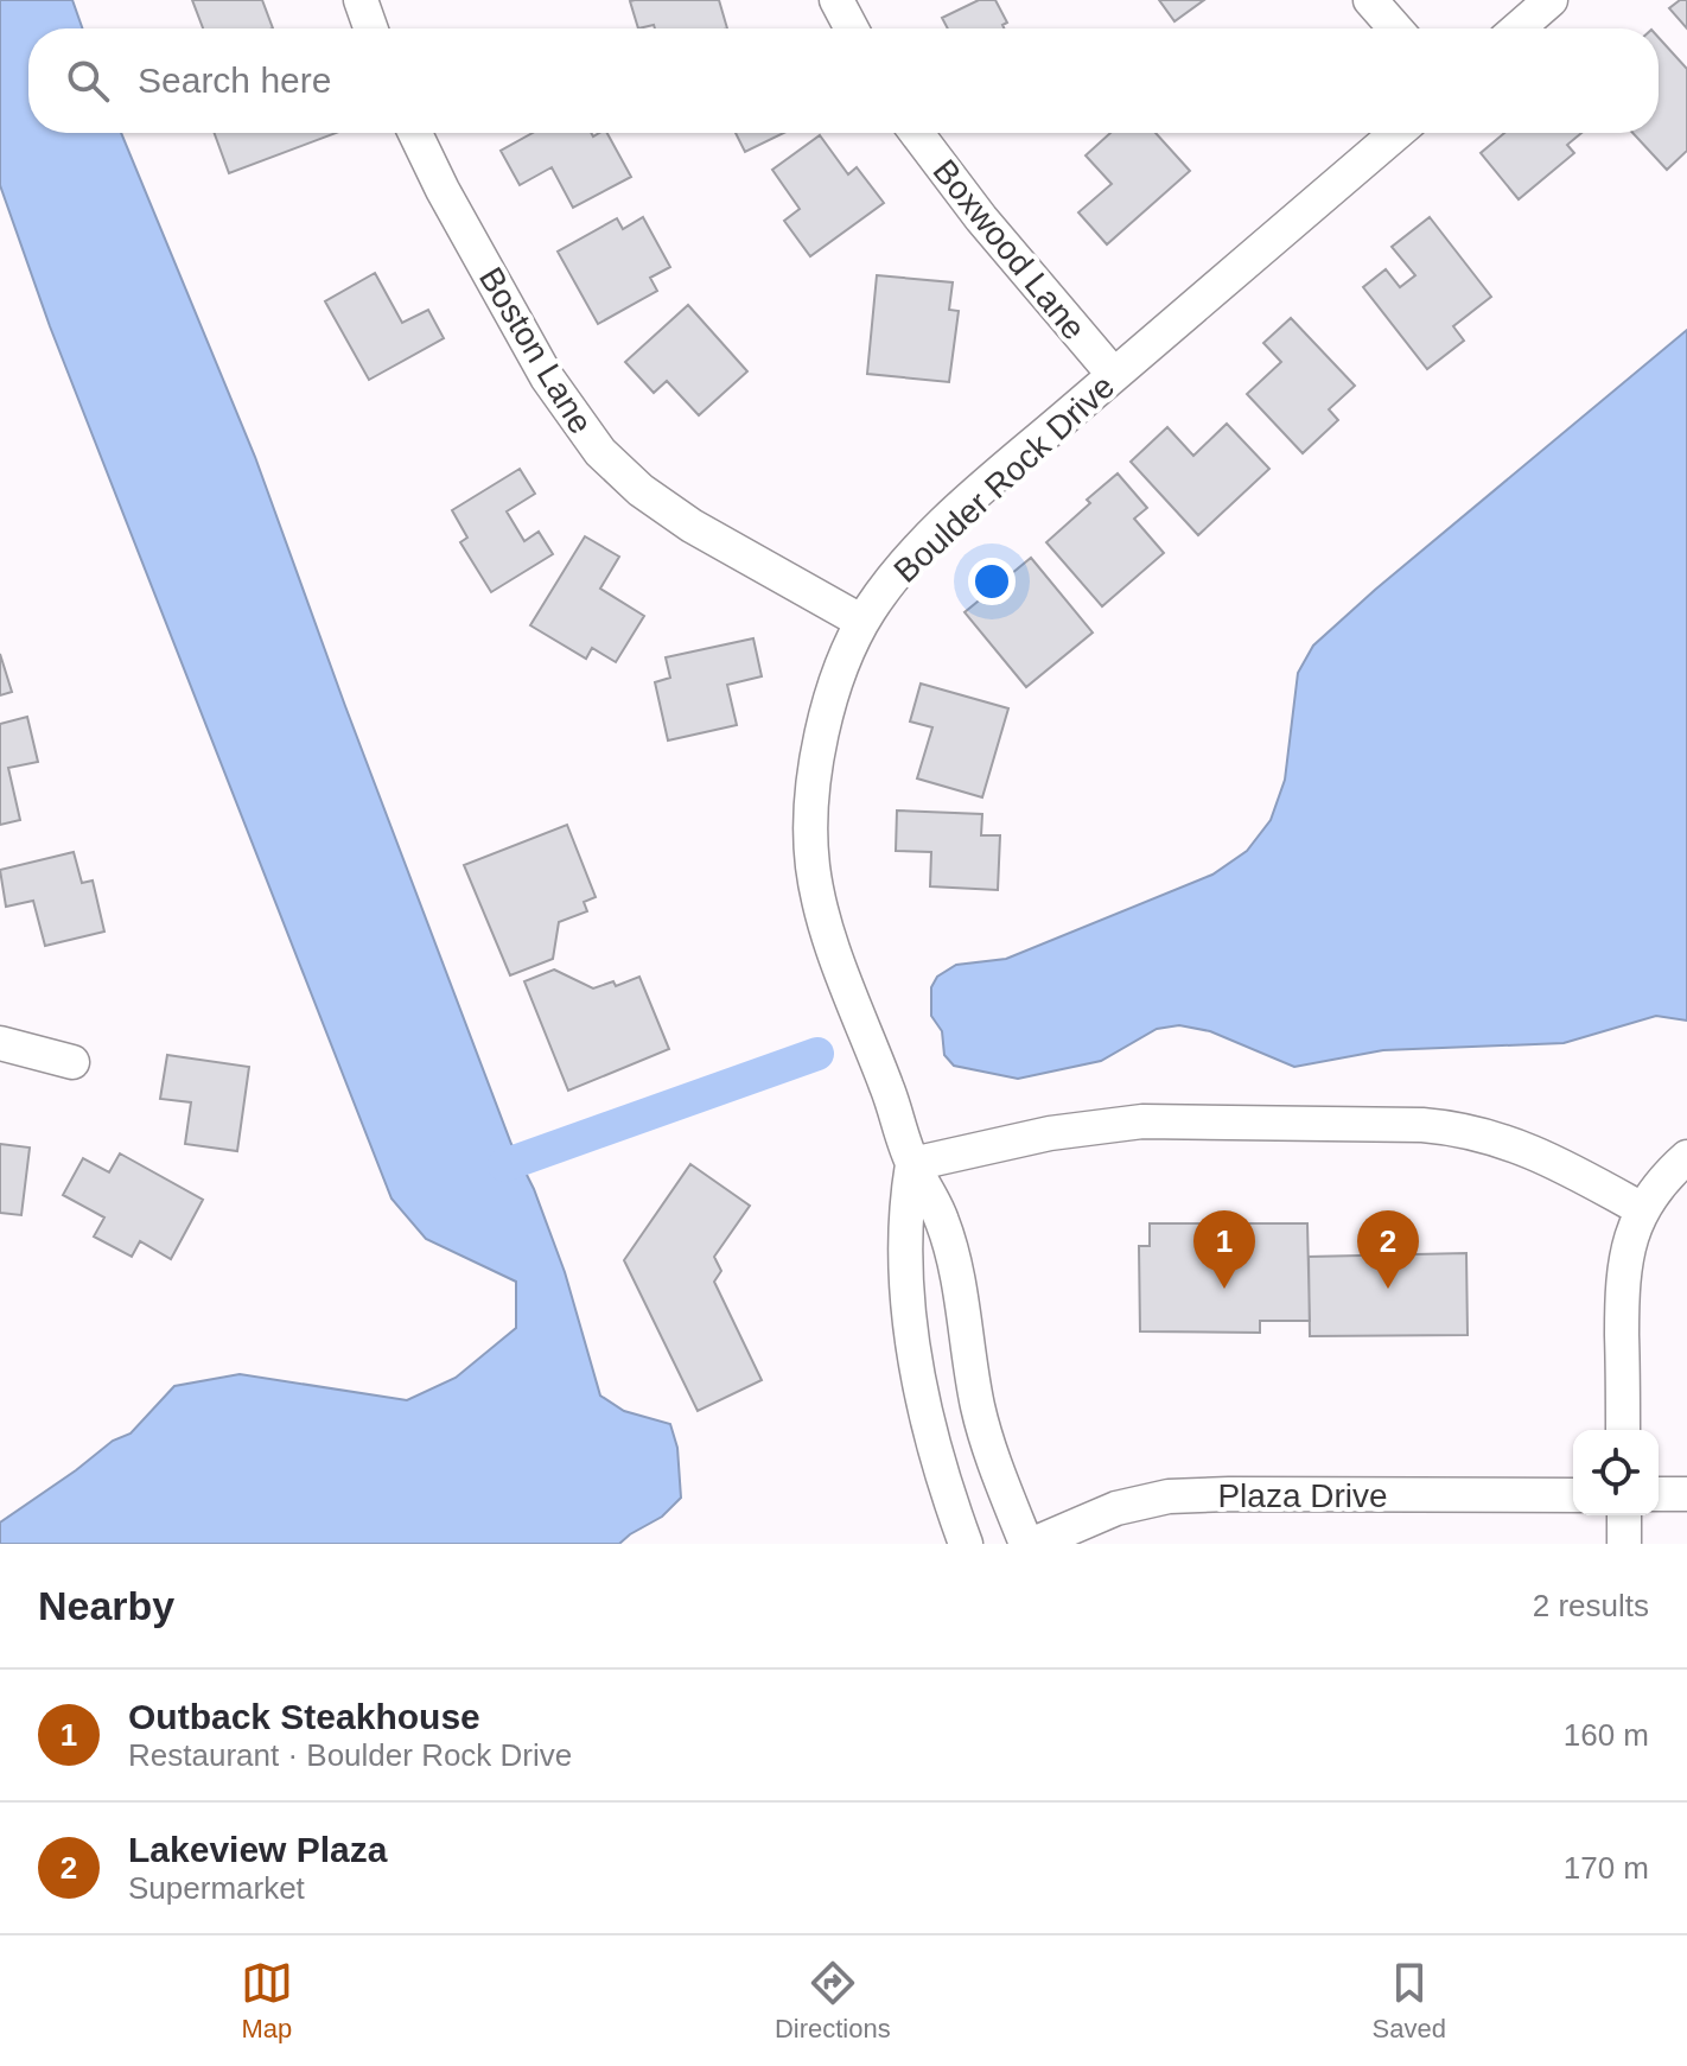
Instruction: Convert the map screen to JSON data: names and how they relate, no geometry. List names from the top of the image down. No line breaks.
{"streets":{"street":["Boxwood Lane","Boston Lane","Boulder Rock Drive","Plaza Drive"]},"crossings":[["Boxwood Lane","Boulder Rock Drive"],["Boston Lane","Boulder Rock Drive"],["Boulder Rock Drive","Plaza Drive"]],"page":{"search":"Search here","pins":["1","2"],"heading":["Nearby","2 results"],"list":[{"mark":"1","name":"Outback Steakhouse","note":"Restaurant · Boulder Rock Drive","value":"160 m"},{"mark":"2","name":"Lakeview Plaza","note":"Supermarket","value":"170 m"}],"nav":["Map","Directions","Saved"]}}
